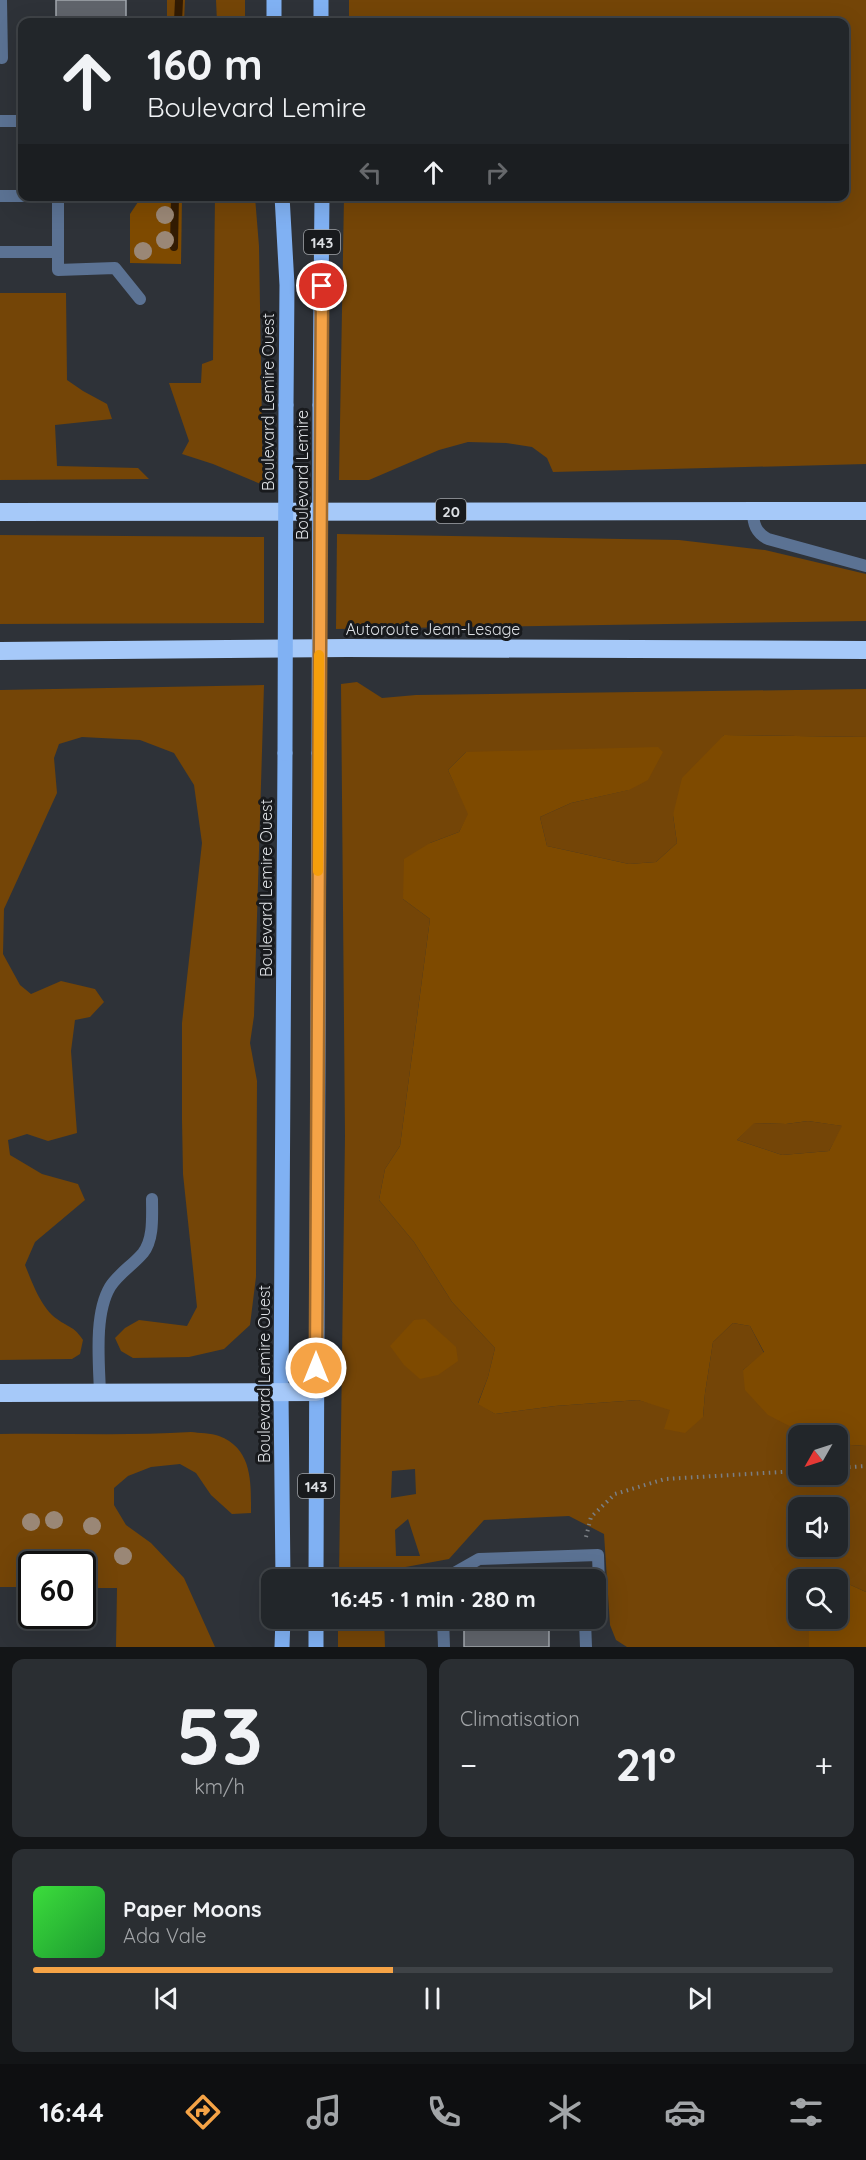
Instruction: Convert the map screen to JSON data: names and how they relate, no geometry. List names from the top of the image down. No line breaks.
{"streets":{"highway":["20","Autoroute Jean-Lesage"],"main road":["143","Boulevard Lemire Ouest","Boulevard Lemire"]},"crossings":[["143","Boulevard Lemire"]],"north":"bottom left","page":{"turn":["160 m","Boulevard Lemire"],"limit":"60","trip":"16:45 · 1 min · 280 m","tile":[["53","km/h"],"Climatisation"],"heat":["−","21°","+"],"song":["Paper Moons","Ada Vale"],"tabs":"16:44"}}
